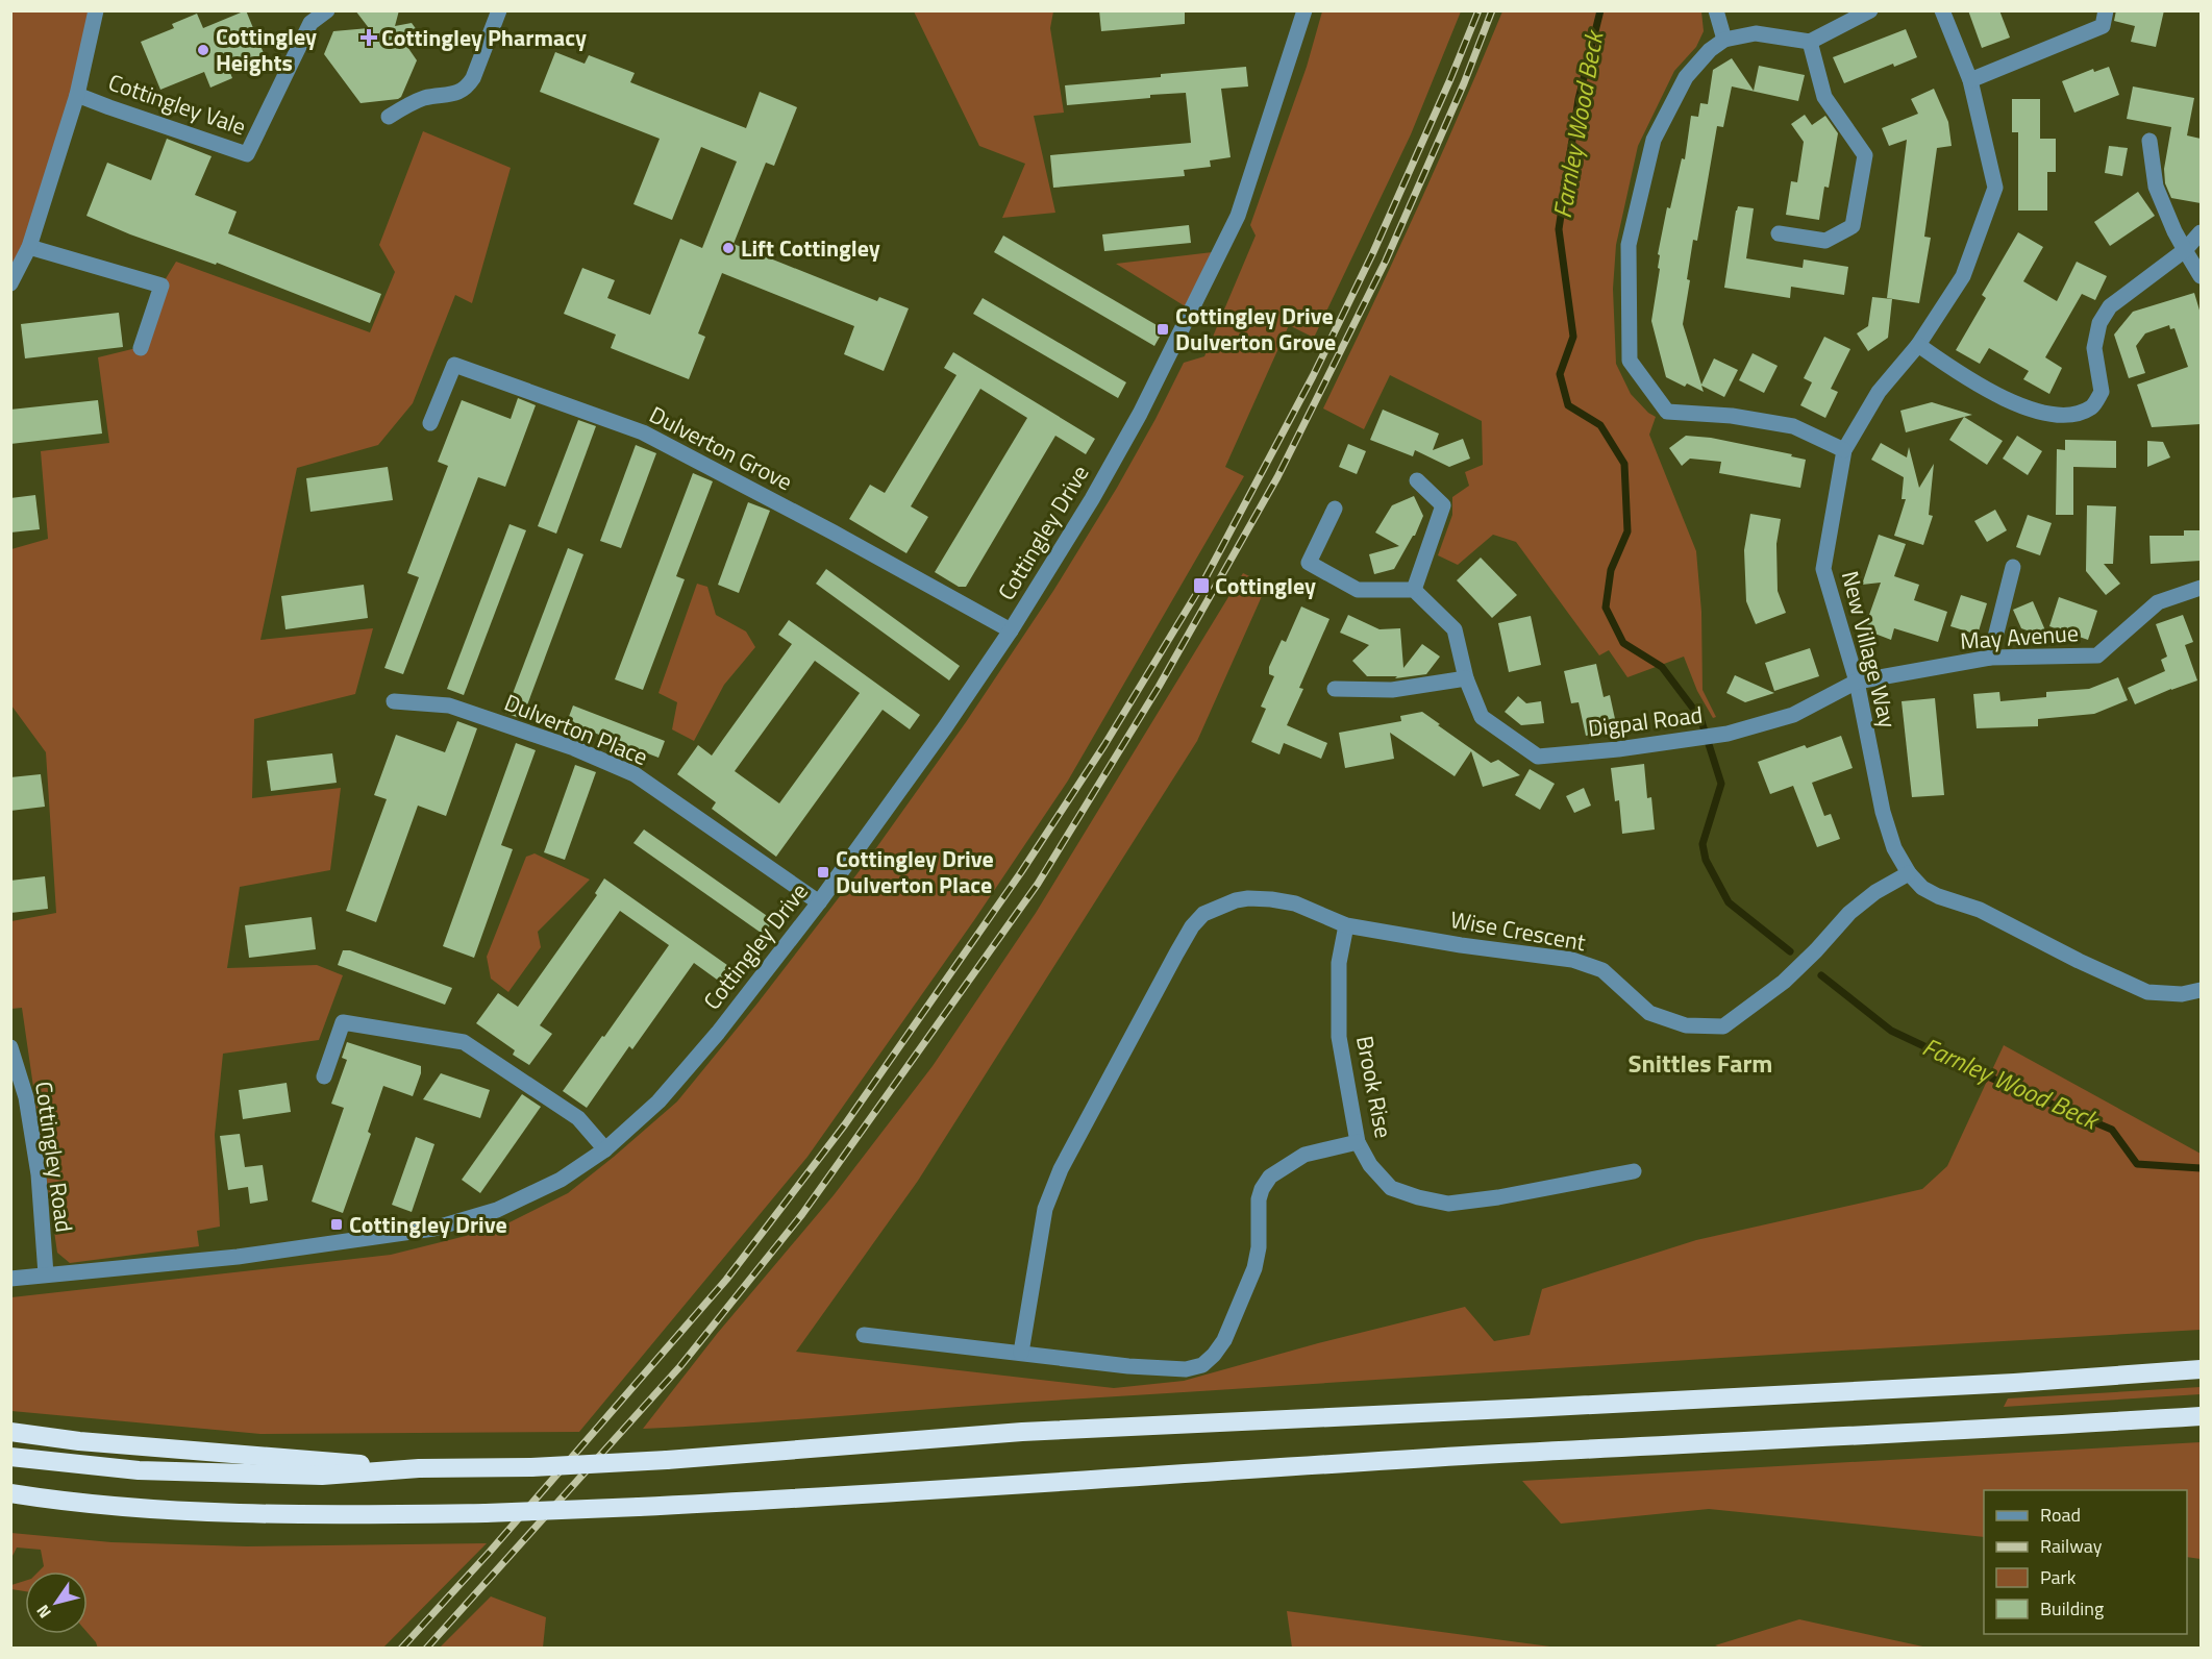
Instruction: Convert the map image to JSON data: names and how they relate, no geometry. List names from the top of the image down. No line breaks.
{"streets":{"street":["Cottingley Vale","Dulverton Grove","Cottingley Drive","May Avenue","New Village Way","Digpal Road","Dulverton Place","Wise Crescent","Brook Rise","Cottingley Road"]},"crossings":[["Dulverton Grove","Cottingley Drive"],["Cottingley Drive","Dulverton Place"],["Cottingley Drive","Cottingley Road"],["May Avenue","New Village Way"],["May Avenue","Digpal Road"],["New Village Way","Digpal Road"],["New Village Way","Wise Crescent"],["Wise Crescent","Brook Rise"]],"districts":["Snittles Farm"],"water":["Farnley Wood Beck"],"places":{"health":["Cottingley Pharmacy"],"other":["Cottingley Heights","Lift Cottingley"],"transit":["Cottingley Drive Dulverton Grove","Cottingley","Cottingley Drive Dulverton Place","Cottingley Drive"]},"legend":["Road","Railway","Park","Building"],"north":"bottom left"}
